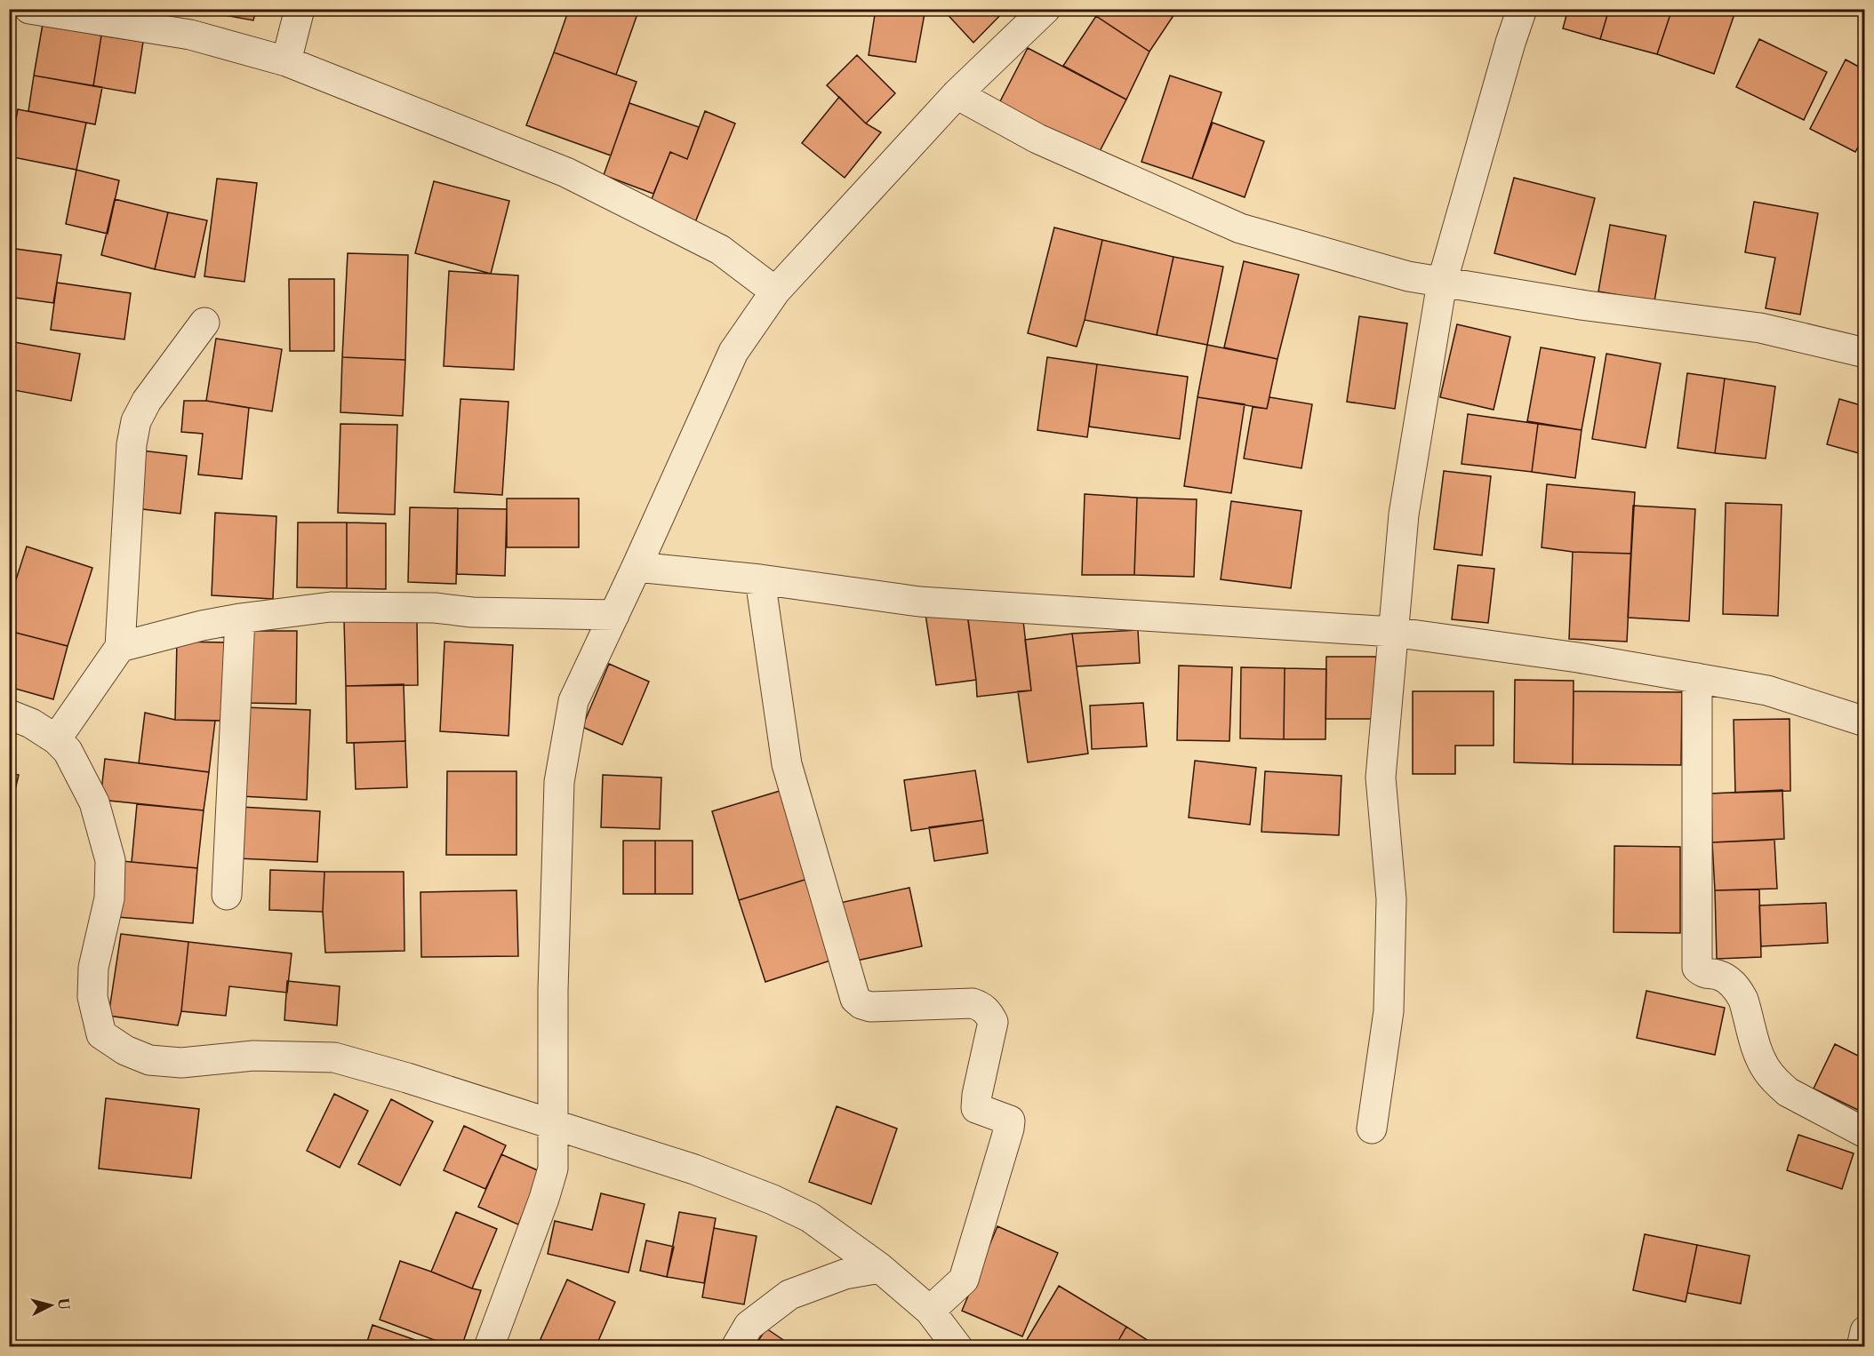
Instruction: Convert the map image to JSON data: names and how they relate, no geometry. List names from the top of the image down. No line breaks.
{"north":"right"}
